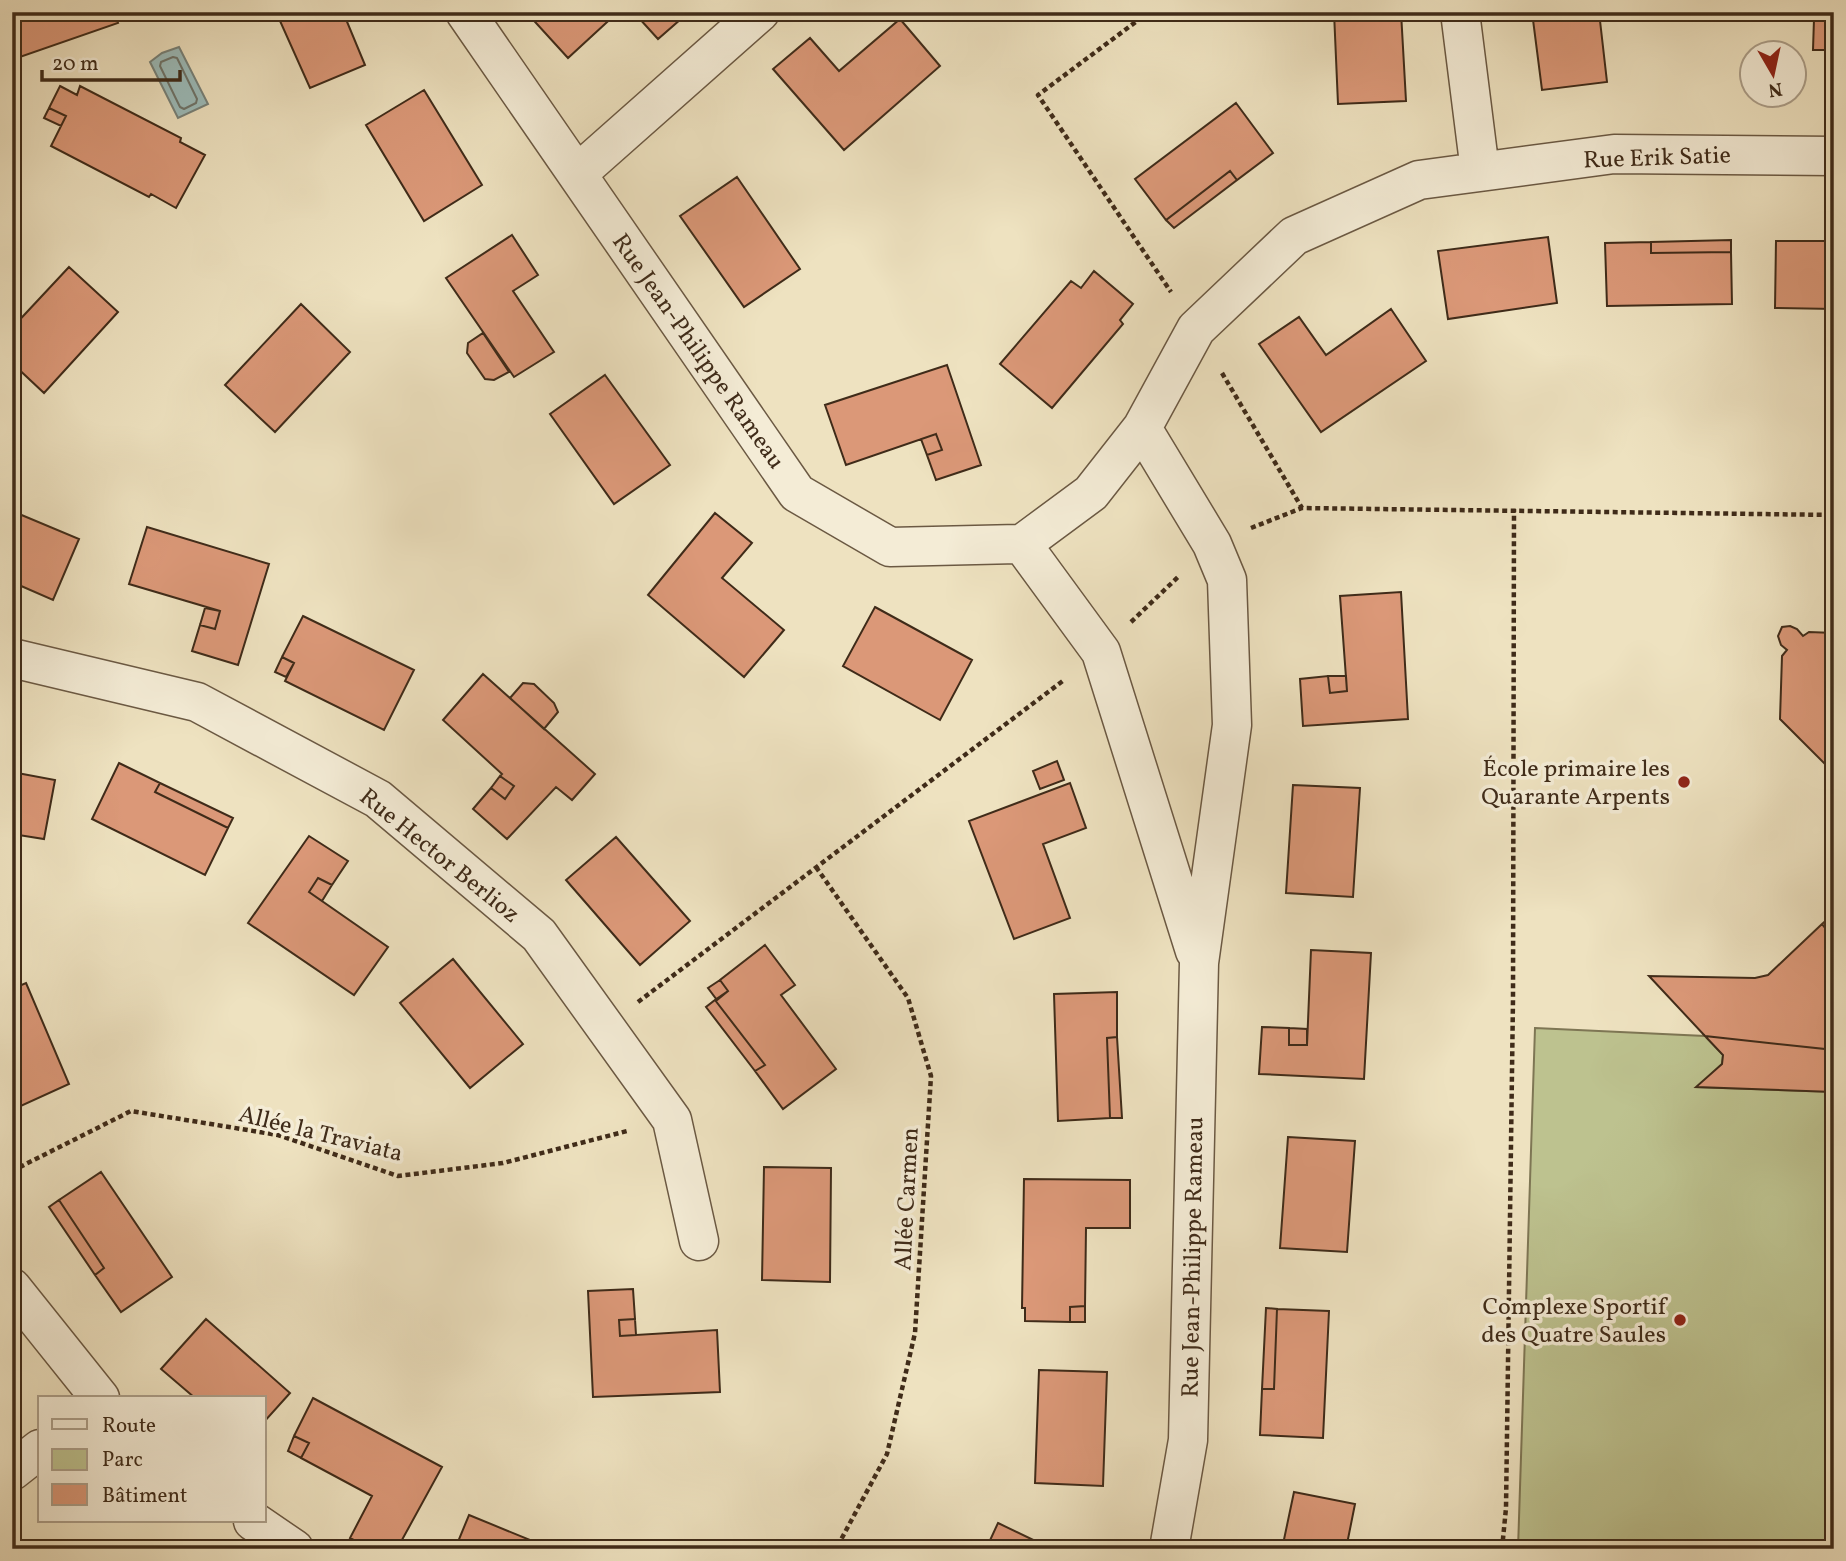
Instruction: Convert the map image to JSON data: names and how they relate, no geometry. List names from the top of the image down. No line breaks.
{"streets":{"street":["Rue Erik Satie","Rue Jean-Philippe Rameau","Rue Hector Berlioz"],"path":["Allée la Traviata","Allée Carmen"]},"crossings":[["Rue Erik Satie","Rue Jean-Philippe Rameau"],["Rue Hector Berlioz","Allée la Traviata"]],"places":["École primaire les Quarante Arpents","Complexe Sportif des Quatre Saules"],"legend":["Route","Parc","Bâtiment"],"scale_bar":"20 m","north":"bottom"}
